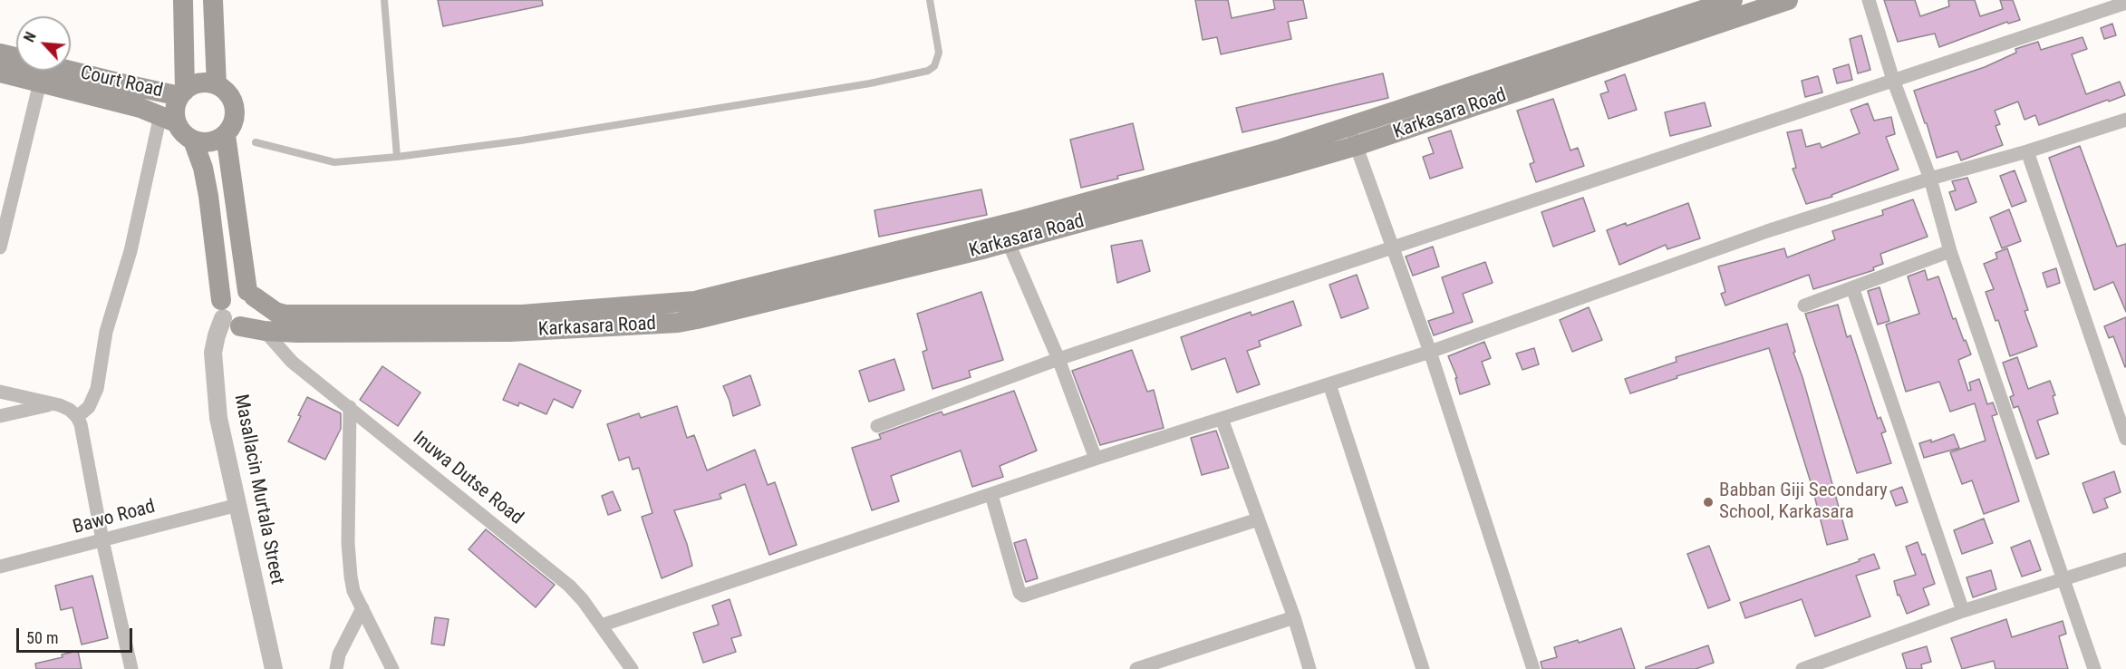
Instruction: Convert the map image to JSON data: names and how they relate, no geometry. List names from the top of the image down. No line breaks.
{"streets":{"main road":["Court Road","Karkasara Road"],"street":["Inuwa Dutse Road","Masallacin Murtala Street","Bawo Road"]},"crossings":[["Karkasara Road","Inuwa Dutse Road"],["Karkasara Road","Masallacin Murtala Street"],["Masallacin Murtala Street","Bawo Road"]],"places":["Babban Giji Secondary School, Karkasara"],"scale_bar":"50 m","north":"top left"}
